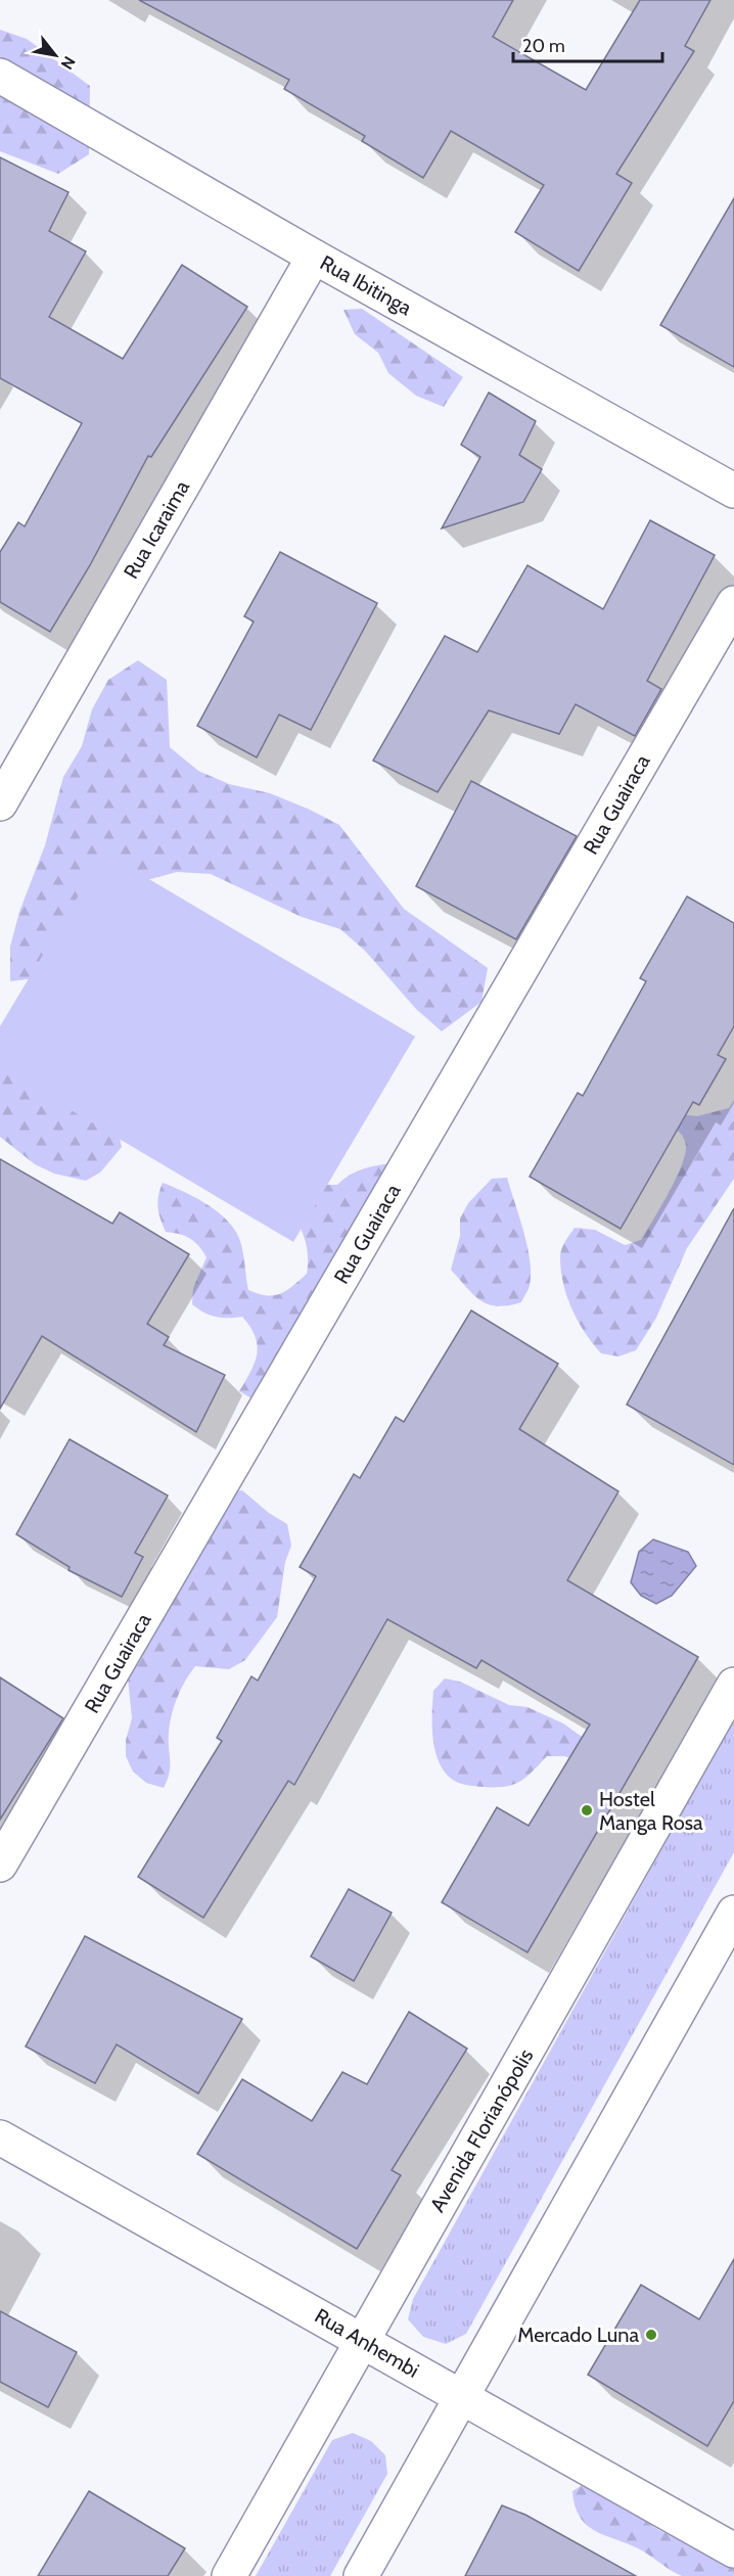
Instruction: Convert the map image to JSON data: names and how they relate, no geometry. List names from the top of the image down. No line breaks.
{"streets":{"street":["Rua Ibitinga","Rua Icaraima","Rua Guairaca","Avenida Florianópolis","Rua Anhembi"]},"crossings":[["Rua Ibitinga","Rua Icaraima"],["Avenida Florianópolis","Rua Anhembi"]],"places":["Hostel Manga Rosa","Mercado Luna"],"scale_bar":"20 m","north":"bottom right"}
